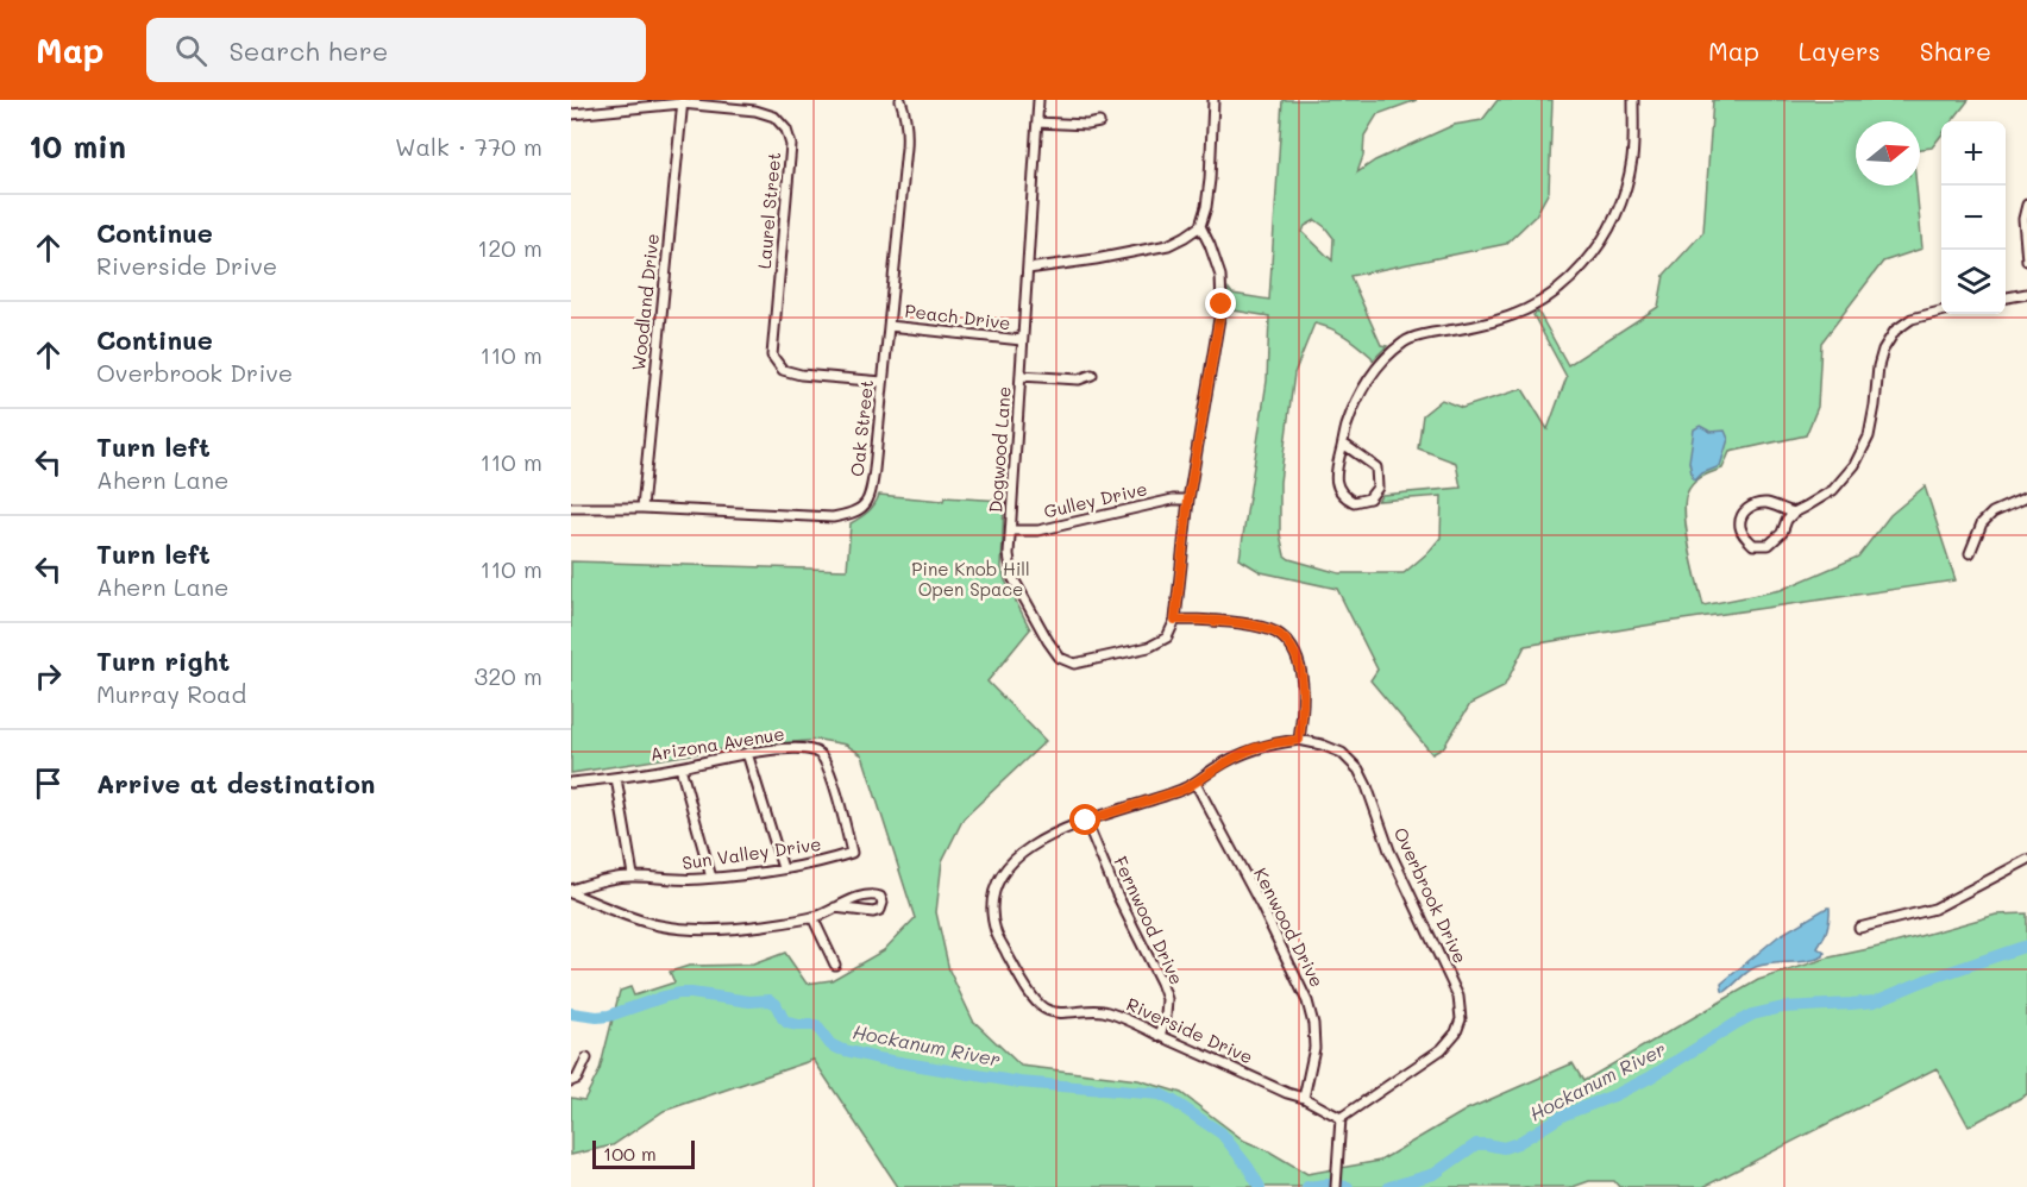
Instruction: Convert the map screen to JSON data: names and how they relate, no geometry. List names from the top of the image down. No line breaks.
{"streets":{"street":["Laurel Street","Woodland Drive","Peach Drive","Oak Street","Dogwood Lane","Gulley Drive","Arizona Avenue","Sun Valley Drive","Overbrook Drive","Fernwood Drive","Kenwood Drive","Riverside Drive"]},"crossings":[["Laurel Street","Woodland Drive"],["Laurel Street","Oak Street"],["Woodland Drive","Oak Street"],["Peach Drive","Oak Street"],["Peach Drive","Dogwood Lane"],["Dogwood Lane","Gulley Drive"],["Arizona Avenue","Sun Valley Drive"],["Overbrook Drive","Kenwood Drive"],["Overbrook Drive","Riverside Drive"],["Fernwood Drive","Riverside Drive"],["Kenwood Drive","Riverside Drive"]],"water":["Hockanum River"],"parks":["Pine Knob Hill Open Space"],"scale_bar":"100 m","north":"right","page":{"header":"Map","search":"Search here","nav":["Map","Layers","Share"],"heading":["10 min","Walk · 770 m"],"map_buttons":["+","−"],"list":[["Continue","Riverside Drive","120 m"],["Continue","Overbrook Drive","110 m"],["Turn left","Ahern Lane","110 m"],["Turn left","Ahern Lane","110 m"],["Turn right","Murray Road","320 m"],"Arrive at destination"],"scale":"100 m"}}
